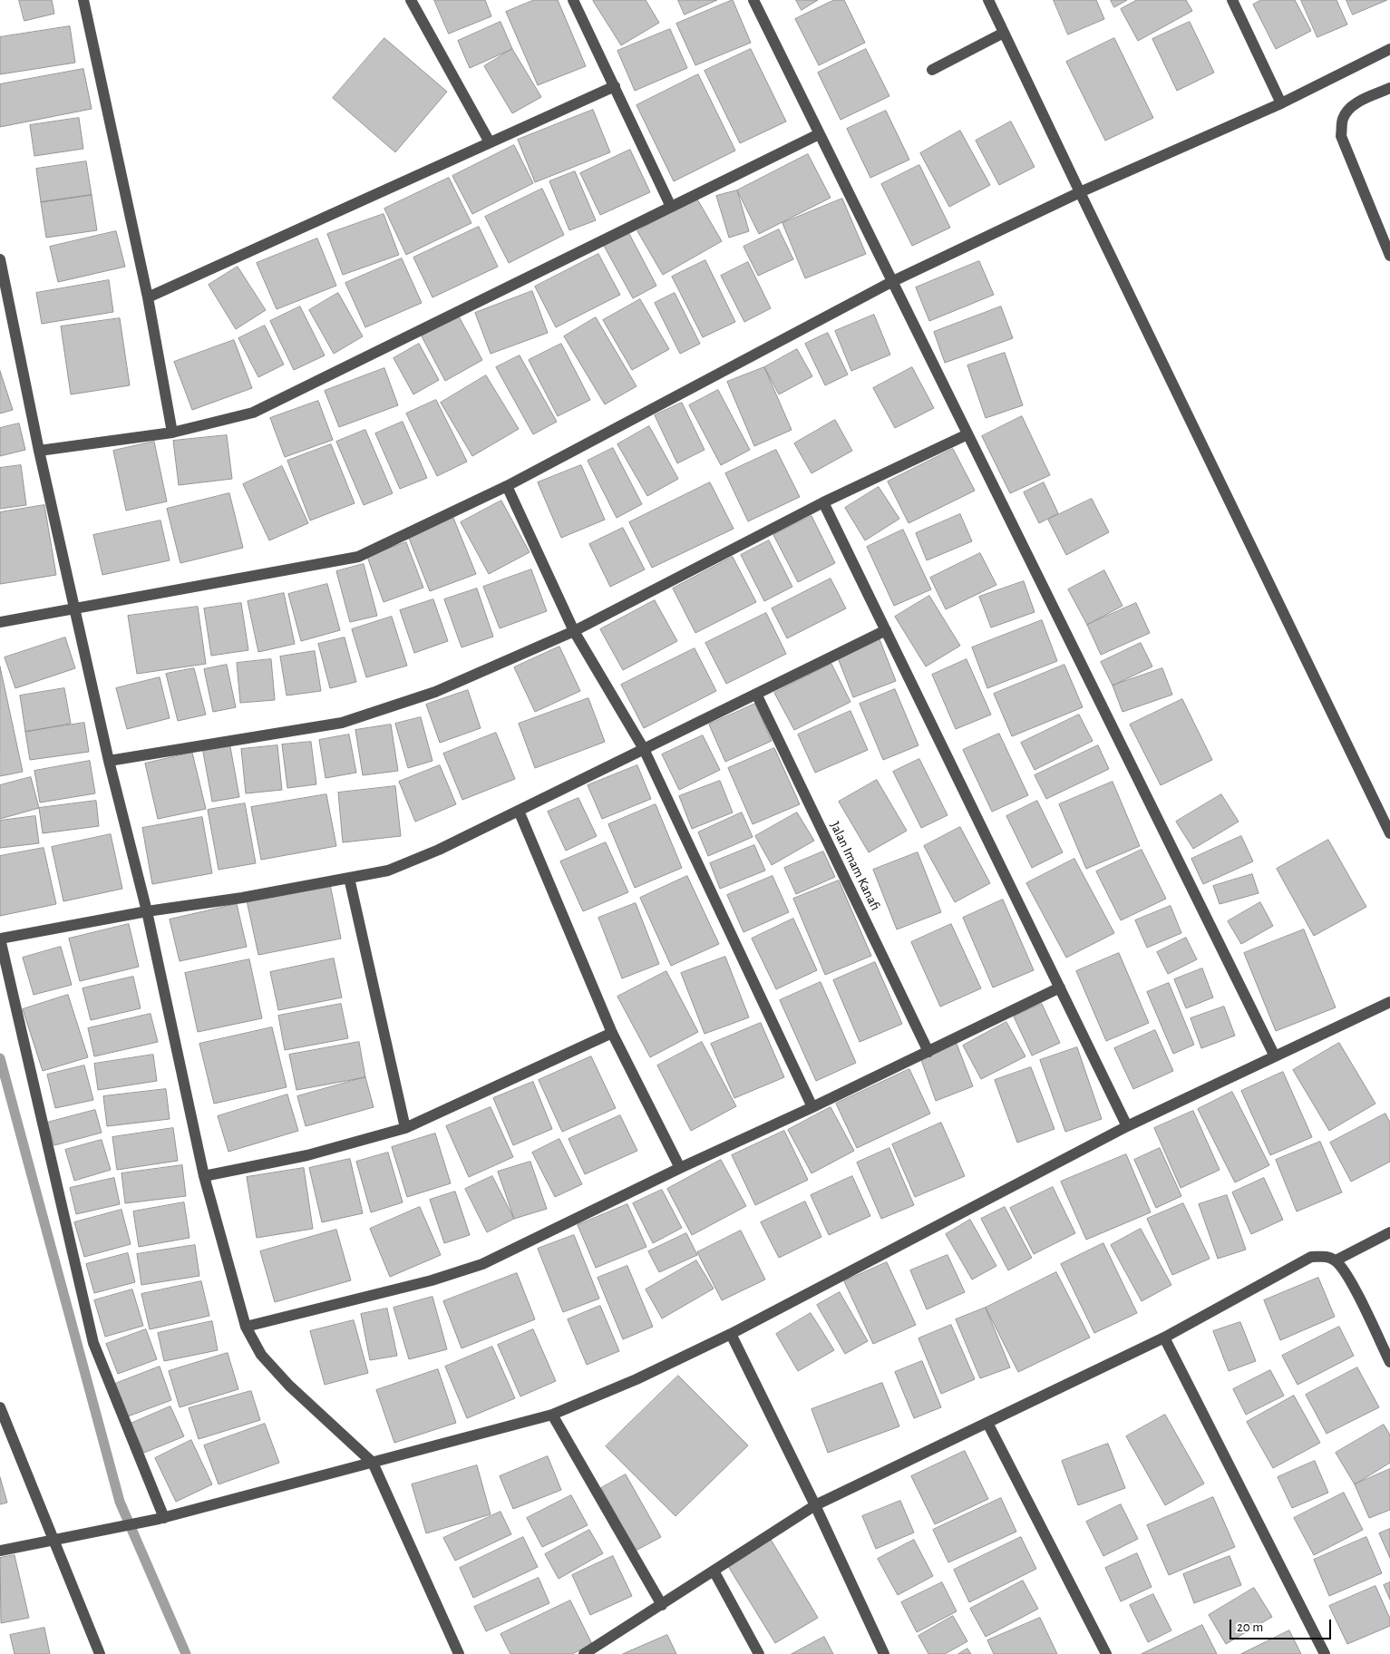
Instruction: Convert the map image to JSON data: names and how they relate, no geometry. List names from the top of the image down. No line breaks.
{"streets":{"street":["Jalan Imam Kanafi"]},"scale_bar":"20 m"}
